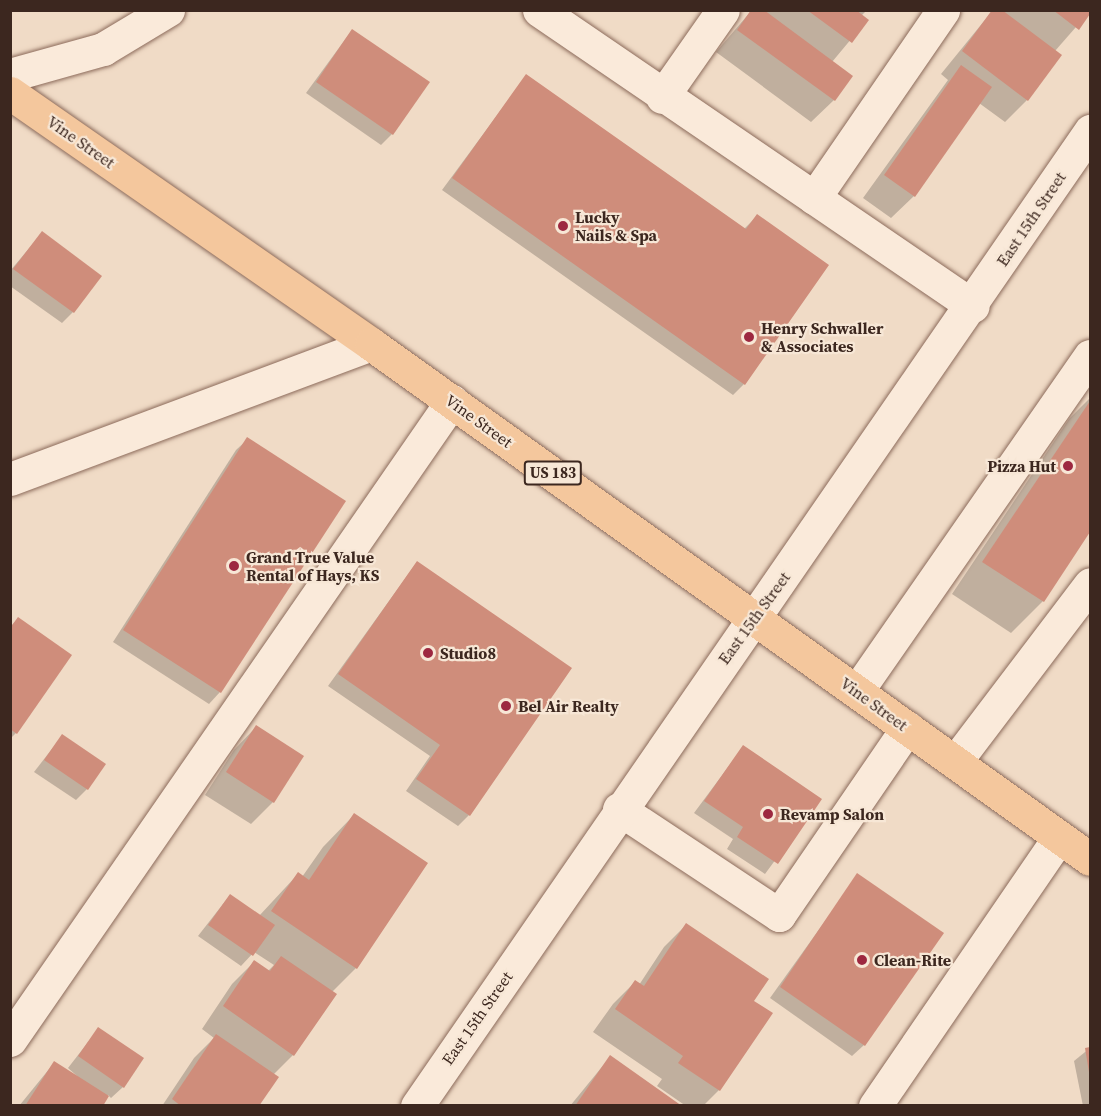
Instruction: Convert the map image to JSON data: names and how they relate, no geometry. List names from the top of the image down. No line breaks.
{"streets":{"main road":["Vine Street","US 183"],"street":["East 15th Street"]},"crossings":[["Vine Street","East 15th Street"]],"places":["Lucky Nails & Spa","Henry Schwaller & Associates","Pizza Hut","Grand True Value Rental of Hays, KS","Studio8","Bel Air Realty","Revamp Salon","Clean-Rite"]}
